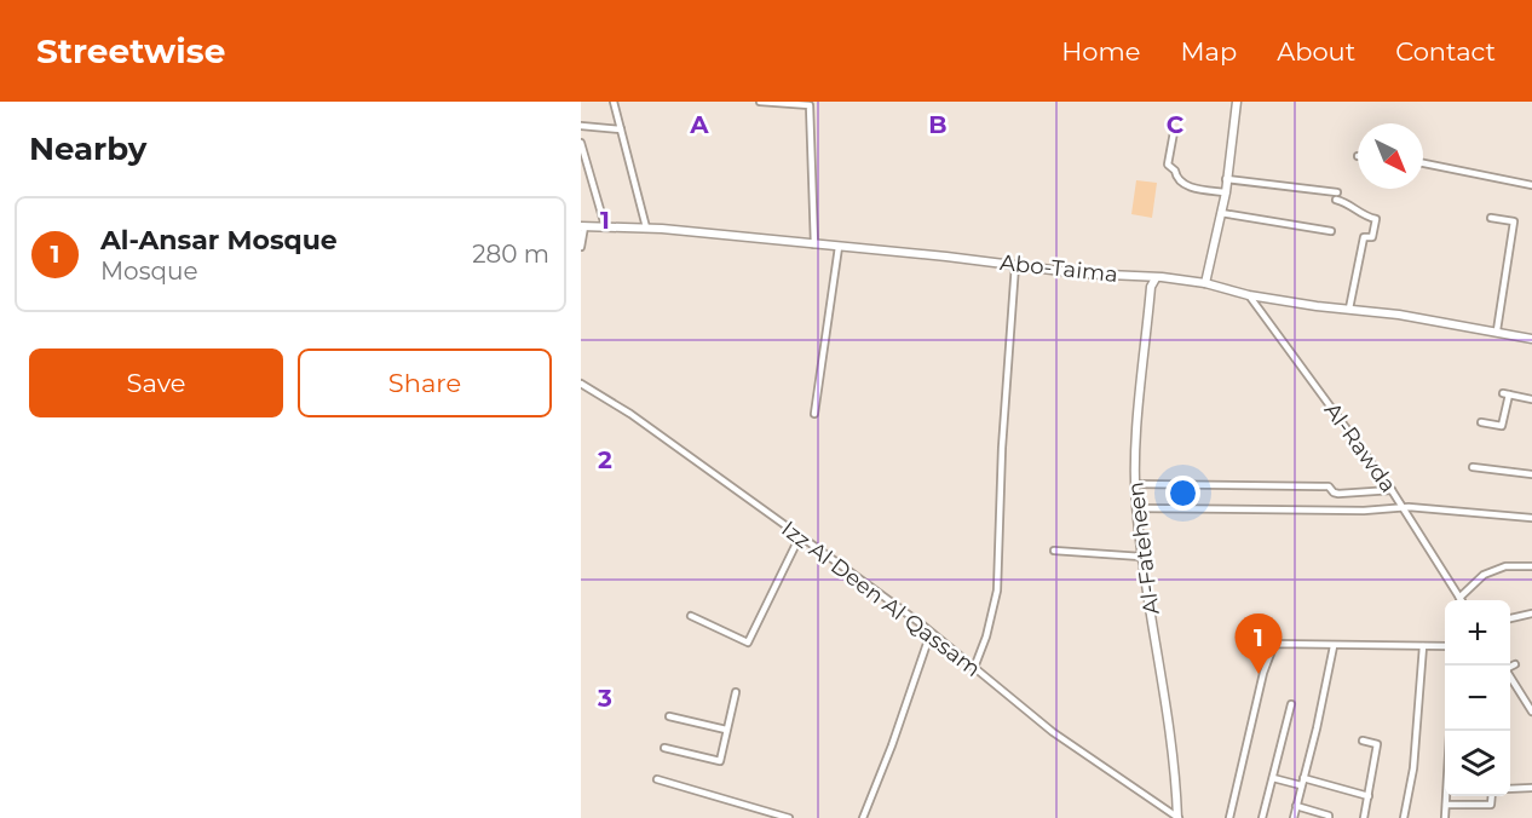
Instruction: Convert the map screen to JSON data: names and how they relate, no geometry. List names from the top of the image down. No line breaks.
{"streets":{"street":["Abo-Taima","Al-Rawda","Al-Fateheen","Izz Al Deen Al Qassam"]},"crossings":[["Abo-Taima","Al-Rawda"],["Abo-Taima","Al-Fateheen"],["Al-Fateheen","Izz Al Deen Al Qassam"]],"north":"bottom right","page":{"header":"Streetwise","nav":["Home","Map","About","Contact"],"heading":"Nearby","list":[{"mark":"1","name":"Al-Ansar Mosque","note":"Mosque","value":"280 m"}],"buttons":["Save","Share"],"map_buttons":["+","−"],"pins":"1"},"grid":{"columns":["A","B","C"],"rows":["1","2","3"]}}
